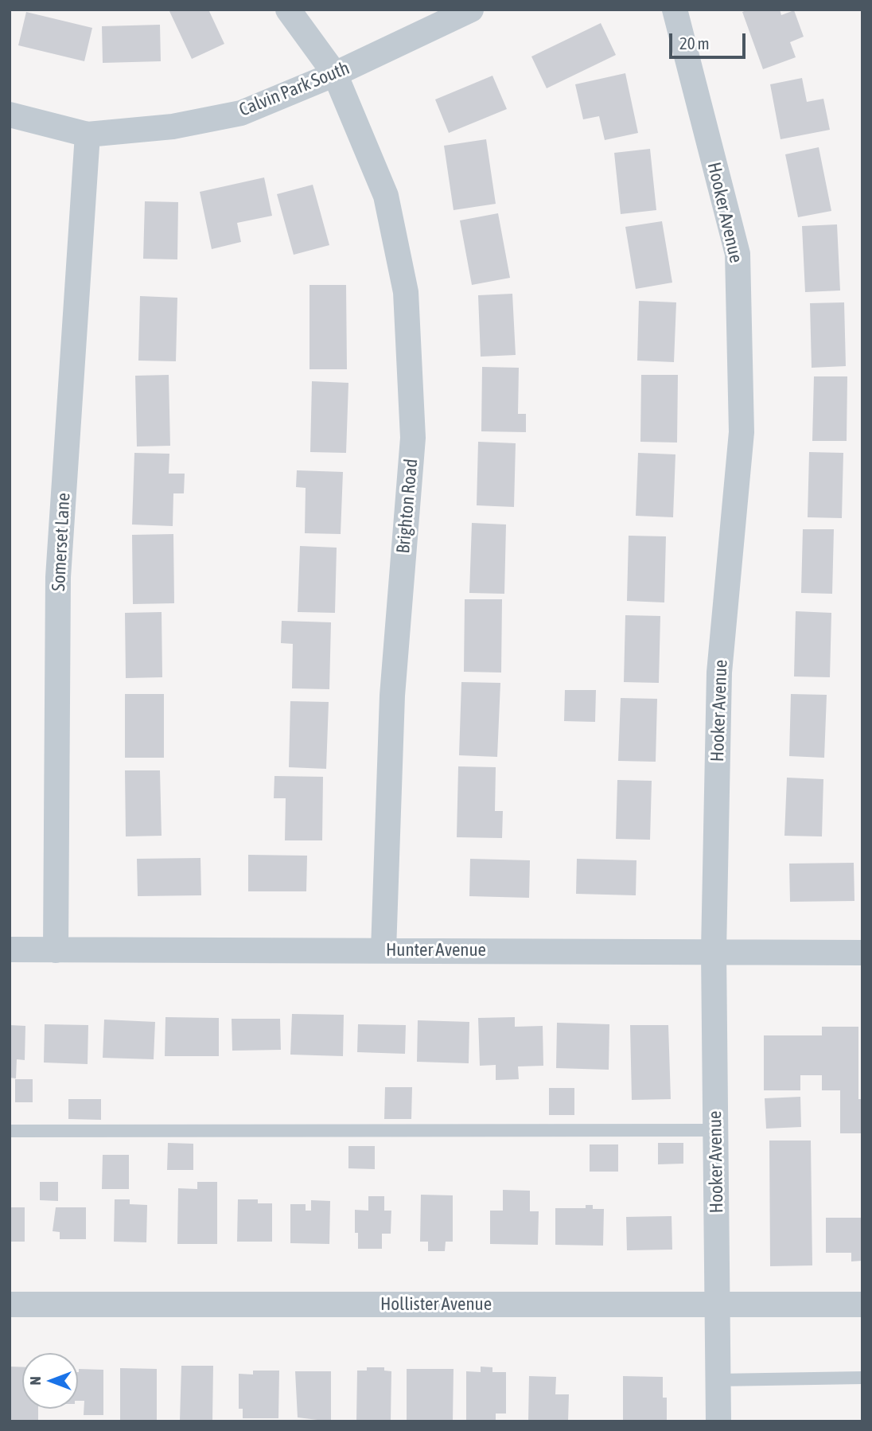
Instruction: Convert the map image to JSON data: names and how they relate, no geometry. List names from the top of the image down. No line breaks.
{"streets":{"street":["Calvin Park South","Hooker Avenue","Brighton Road","Somerset Lane","Hunter Avenue","Hollister Avenue"]},"crossings":[["Calvin Park South","Brighton Road"],["Calvin Park South","Somerset Lane"],["Hooker Avenue","Hunter Avenue"],["Hooker Avenue","Hollister Avenue"],["Brighton Road","Hunter Avenue"],["Somerset Lane","Hunter Avenue"]],"scale_bar":"20 m","north":"left"}
